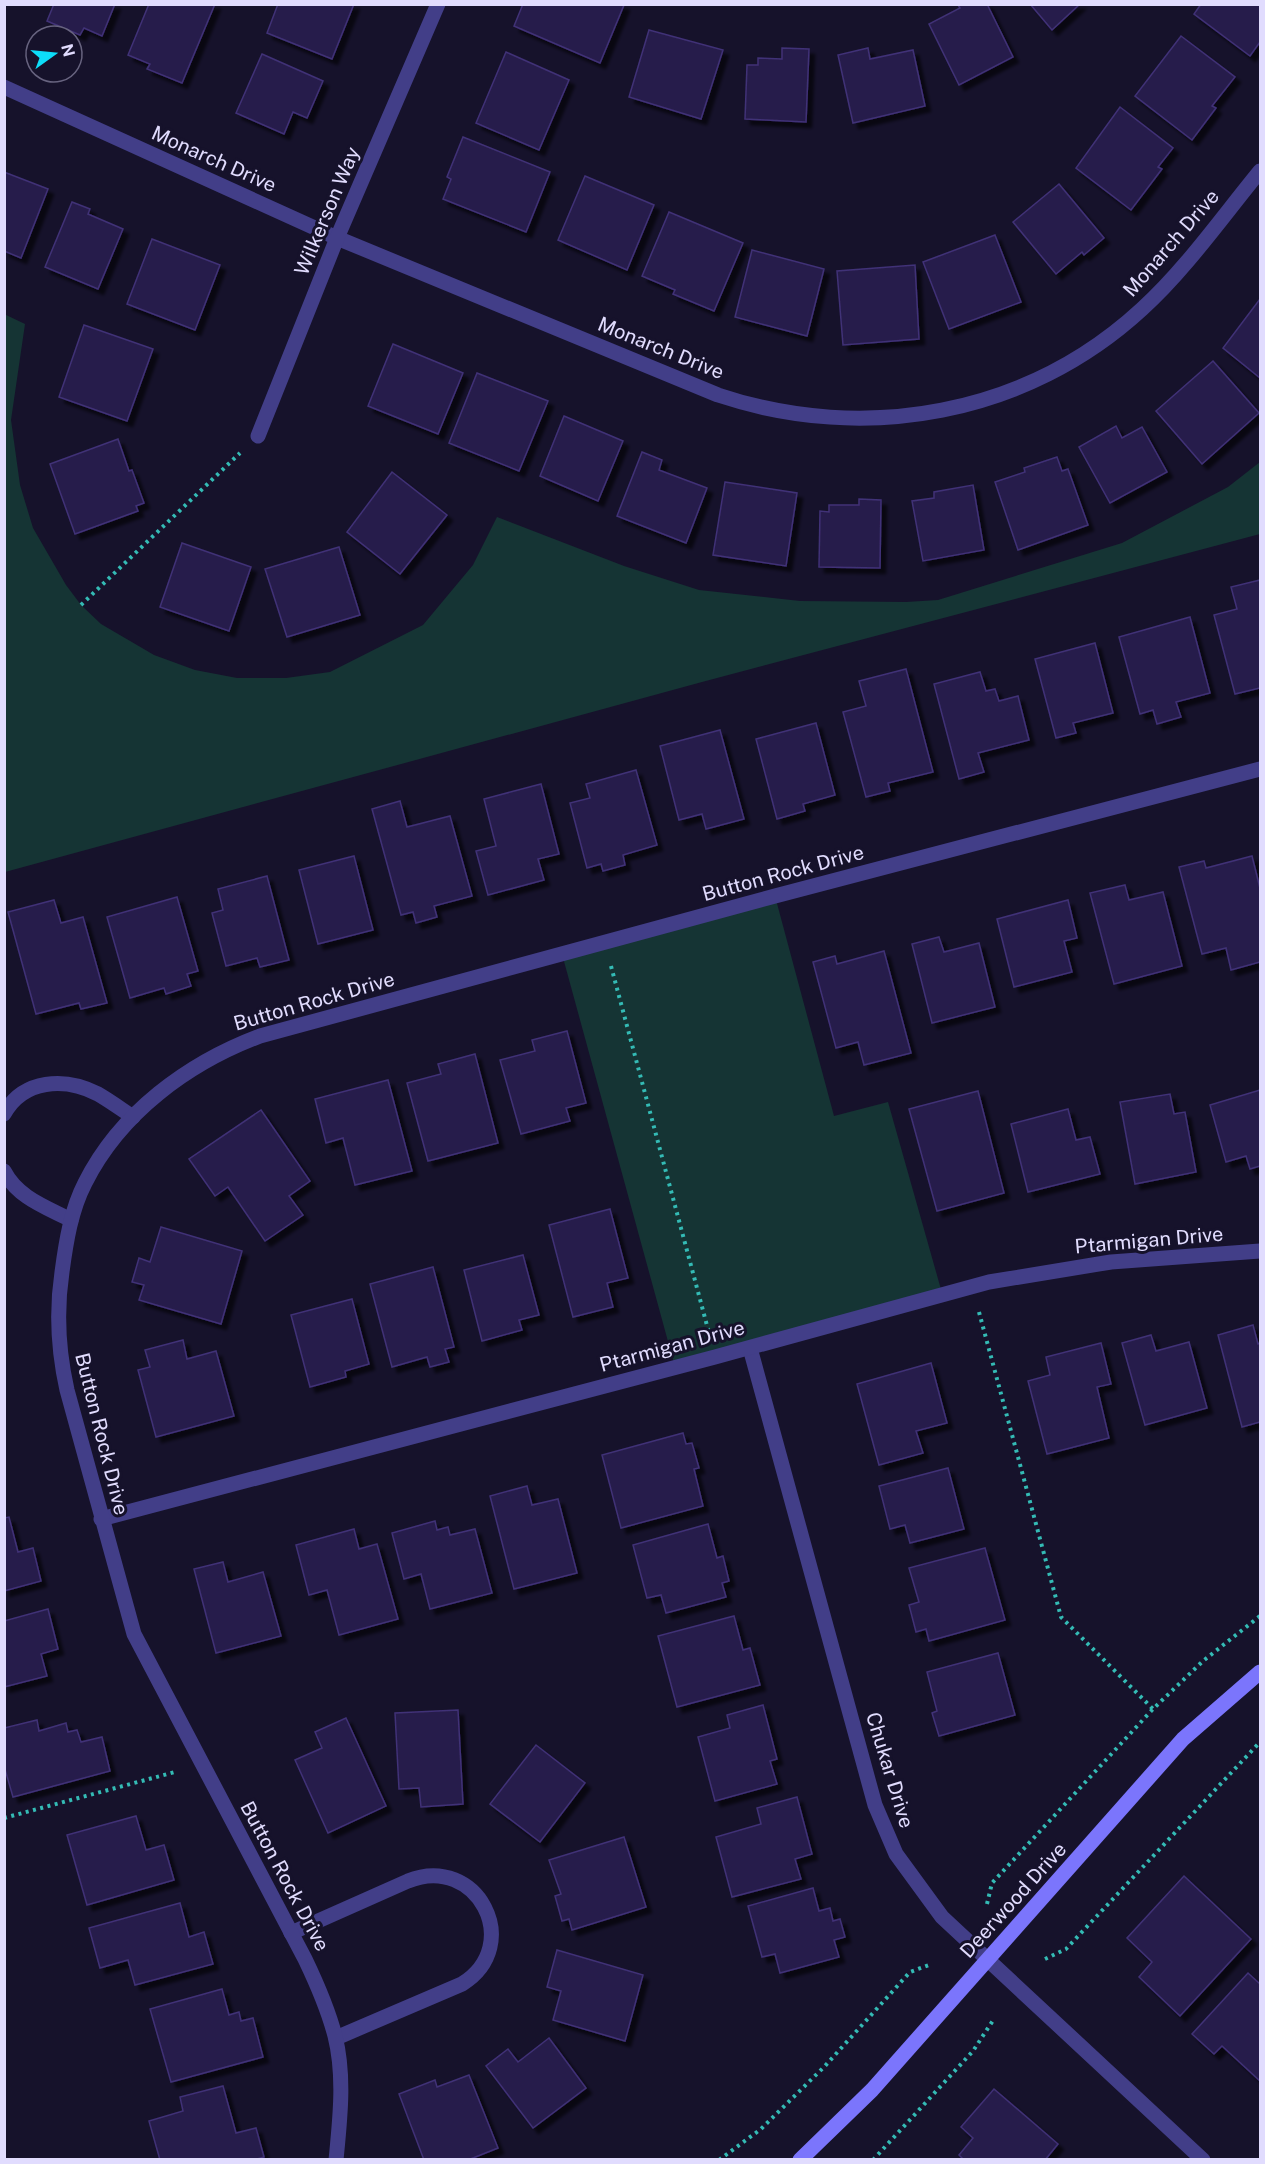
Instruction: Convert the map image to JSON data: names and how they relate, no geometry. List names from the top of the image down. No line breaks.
{"streets":{"street":["Monarch Drive","Wilkerson Way","Button Rock Drive","Ptarmigan Drive","Chukar Drive","Deerwood Drive"]},"crossings":[["Monarch Drive","Wilkerson Way"],["Button Rock Drive","Ptarmigan Drive"],["Ptarmigan Drive","Chukar Drive"],["Chukar Drive","Deerwood Drive"]],"north":"right"}
